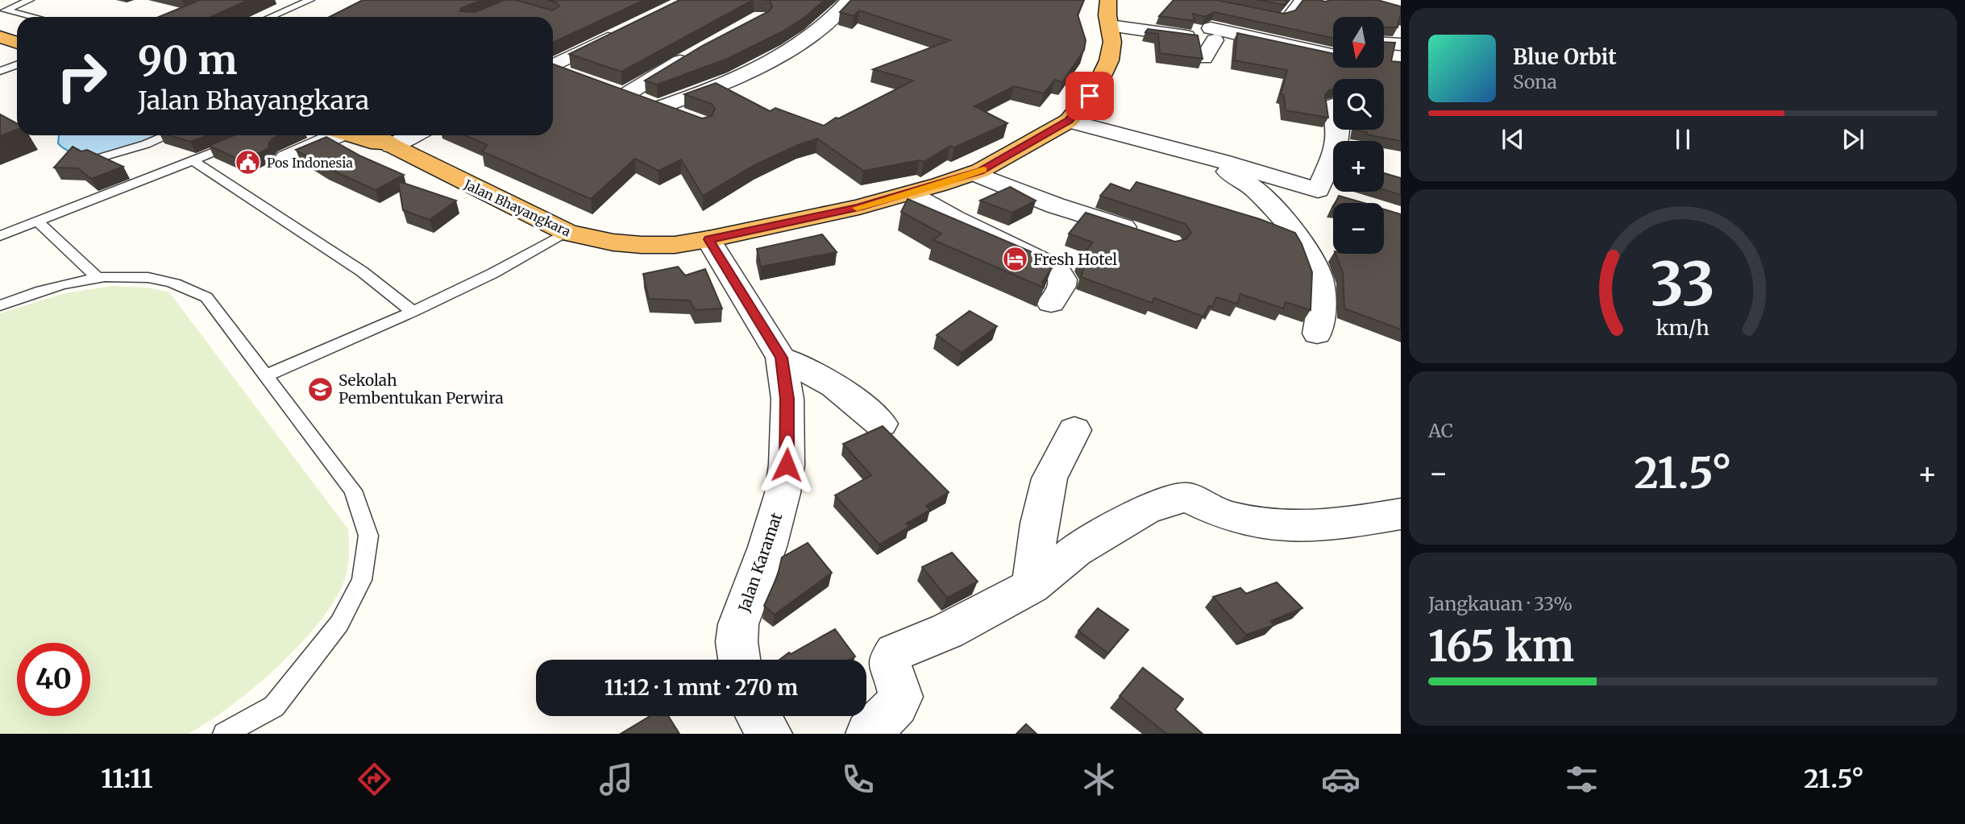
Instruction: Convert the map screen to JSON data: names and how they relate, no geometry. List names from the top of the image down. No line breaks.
{"streets":{"highway":["Jalan Bhayangkara"],"street":["Jalan Karamat"]},"crossings":[["Jalan Bhayangkara","Jalan Karamat"]],"places":{"public building":["Pos Indonesia"],"hotel":["Fresh Hotel"],"school or university":["Sekolah Pembentukan Perwira"]},"north":"bottom","page":{"map_buttons":["+","−"],"turn":["90 m","Jalan Bhayangkara"],"song":["Blue Orbit","Sona"],"tile":["AC",["Jangkauan · 33%","165 km"]],"heat":["−","21.5°","+"],"limit":"40","trip":"11:12 · 1 mnt · 270 m","tabs":["11:11","21.5°"],"gauge":["33","km/h"]}}
